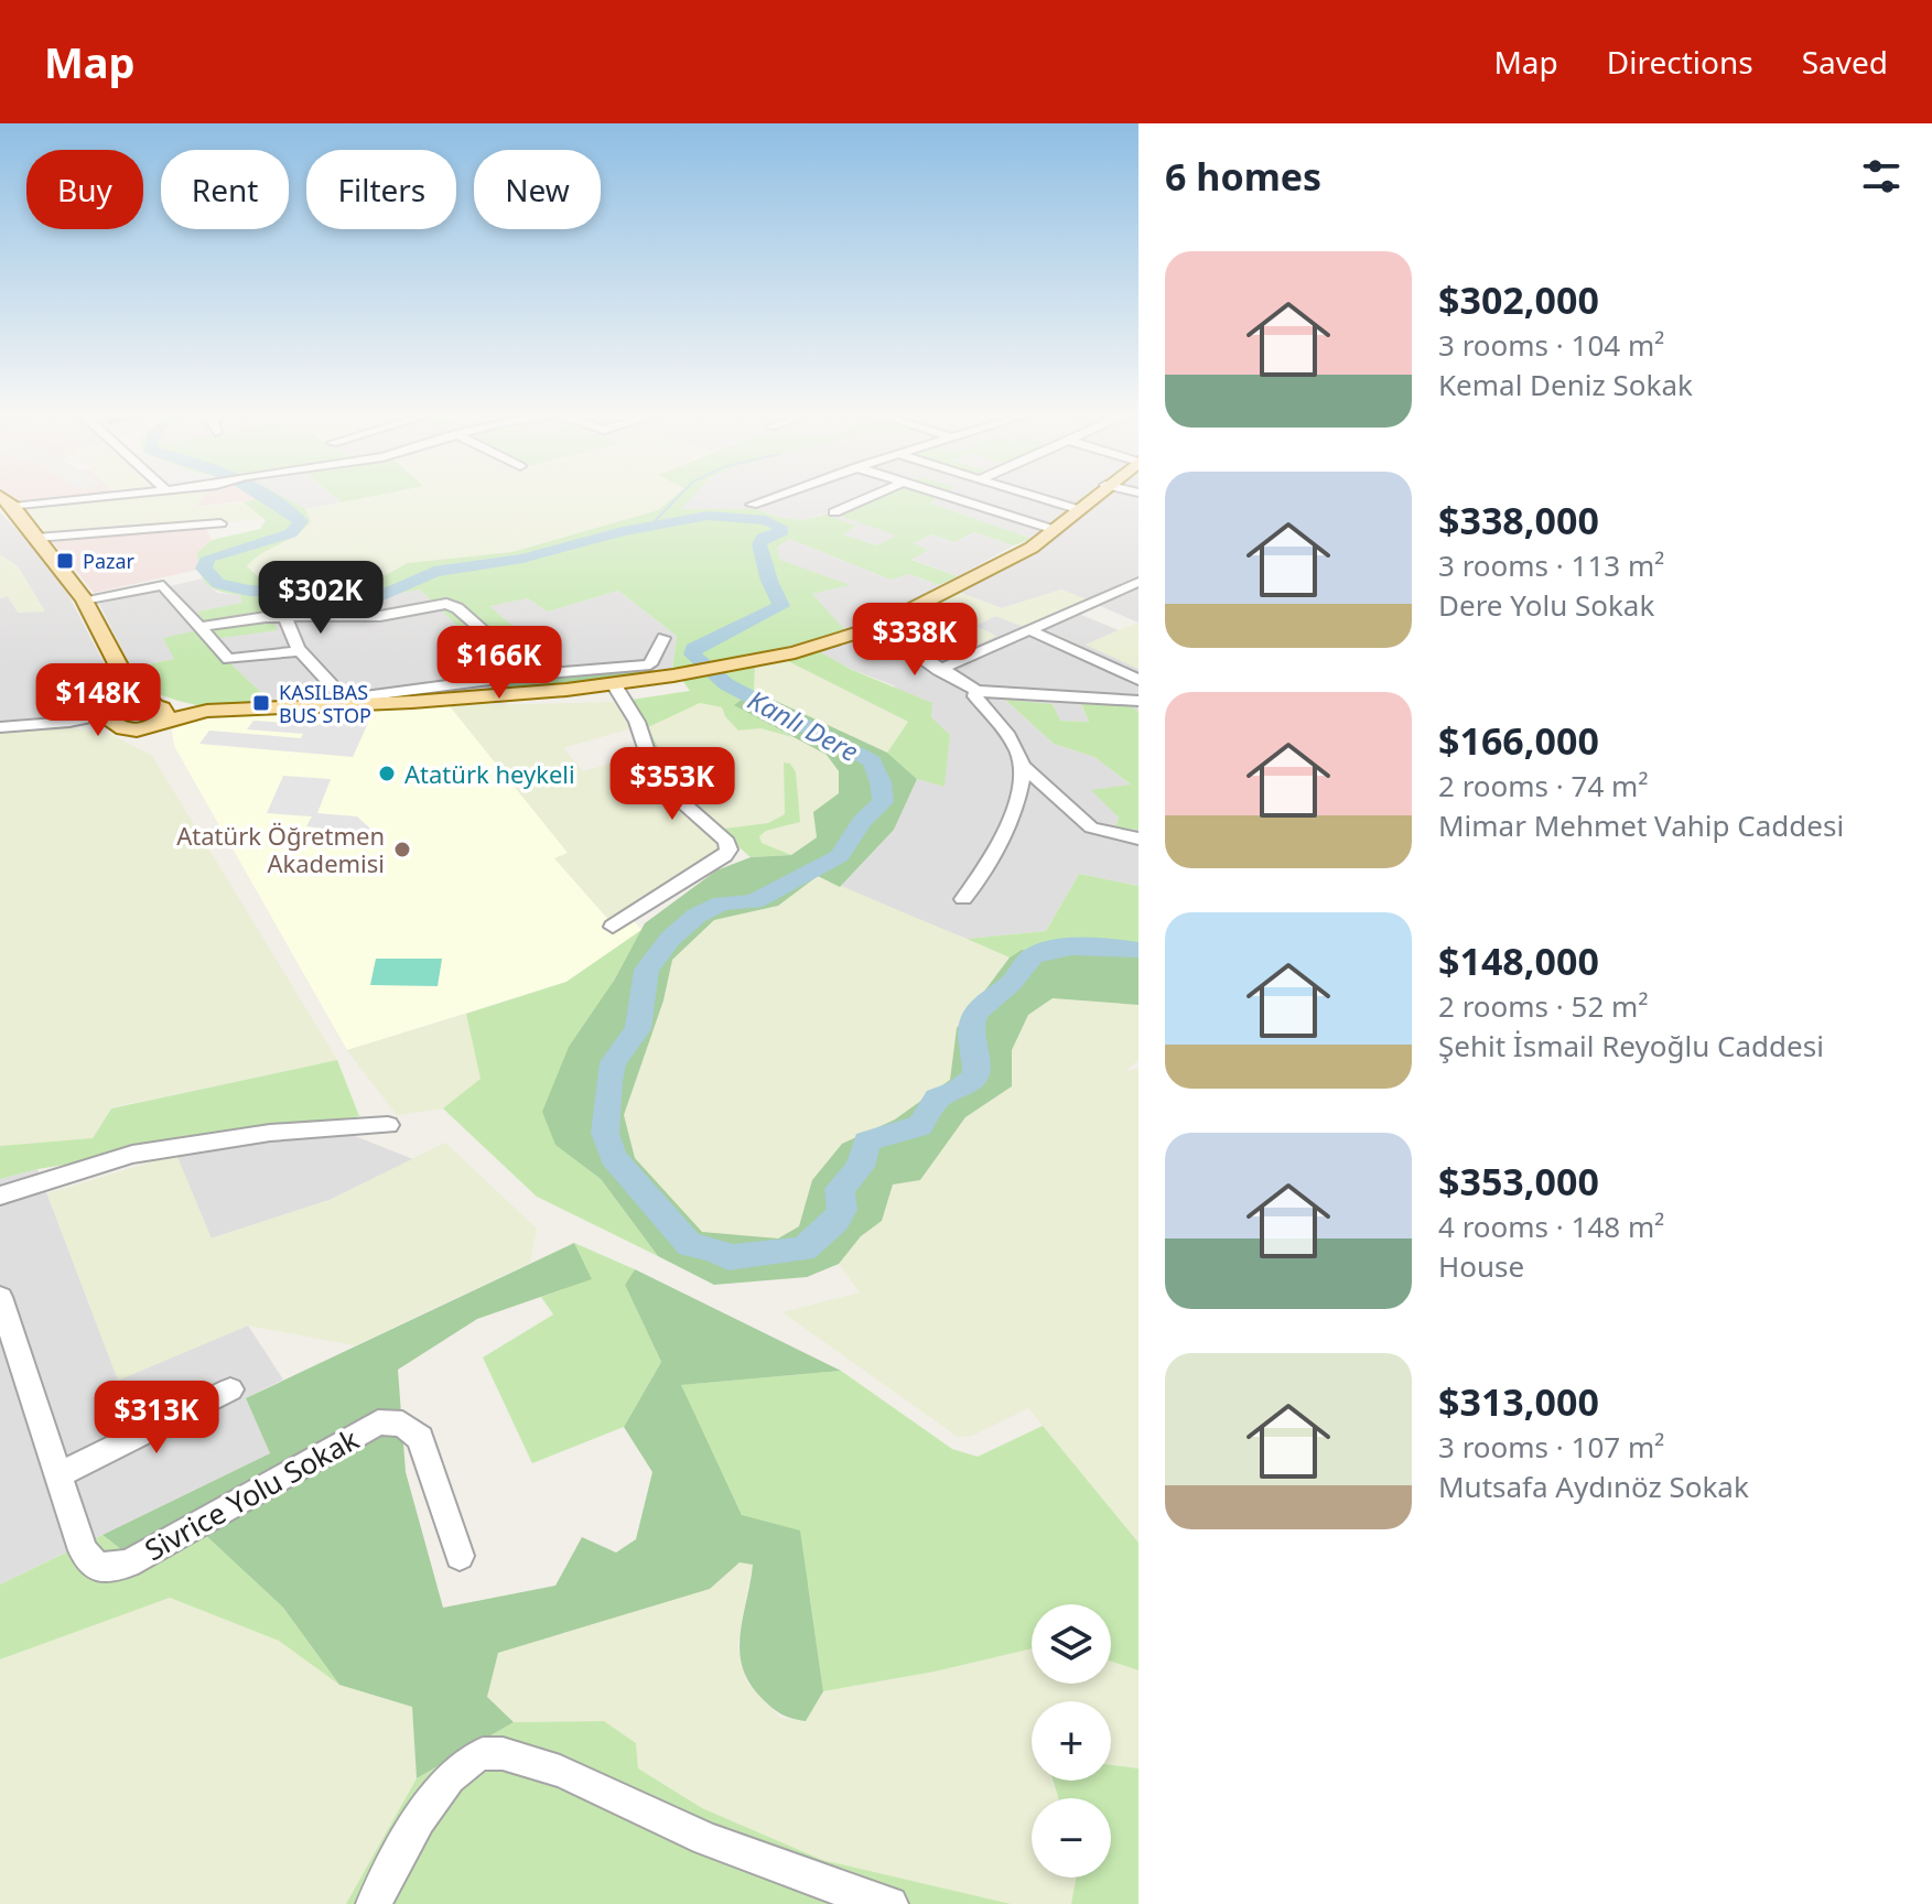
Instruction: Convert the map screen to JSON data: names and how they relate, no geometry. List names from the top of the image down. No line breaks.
{"streets":{"street":["Sivrice Yolu Sokak"]},"water":["Kanlı Dere"],"places":{"transit":["Pazar","KASILBAS BUS STOP"],"other":["Atatürk heykeli","Atatürk Öğretmen Akademisi"]},"page":{"header":"Map","nav":["Map","Directions","Saved"],"heading":"6 homes","chip":["Buy","Rent","Filters","New"],"list":[{"name":"$302,000","note":"3 rooms · 104 m² · Kemal Deniz Sokak"},{"name":"$338,000","note":"3 rooms · 113 m² · Dere Yolu Sokak"},{"name":"$166,000","note":"2 rooms · 74 m² · Mimar Mehmet Vahip Caddesi"},{"name":"$148,000","note":"2 rooms · 52 m² · Şehit İsmail Reyoğlu Caddesi"},{"name":"$353,000","note":"4 rooms · 148 m² · House"},{"name":"$313,000","note":"3 rooms · 107 m² · Mutsafa Aydınöz Sokak"}],"price":["$302K","$338K","$166K","$148K","$353K","$313K"],"map_buttons":["+","−"]}}
